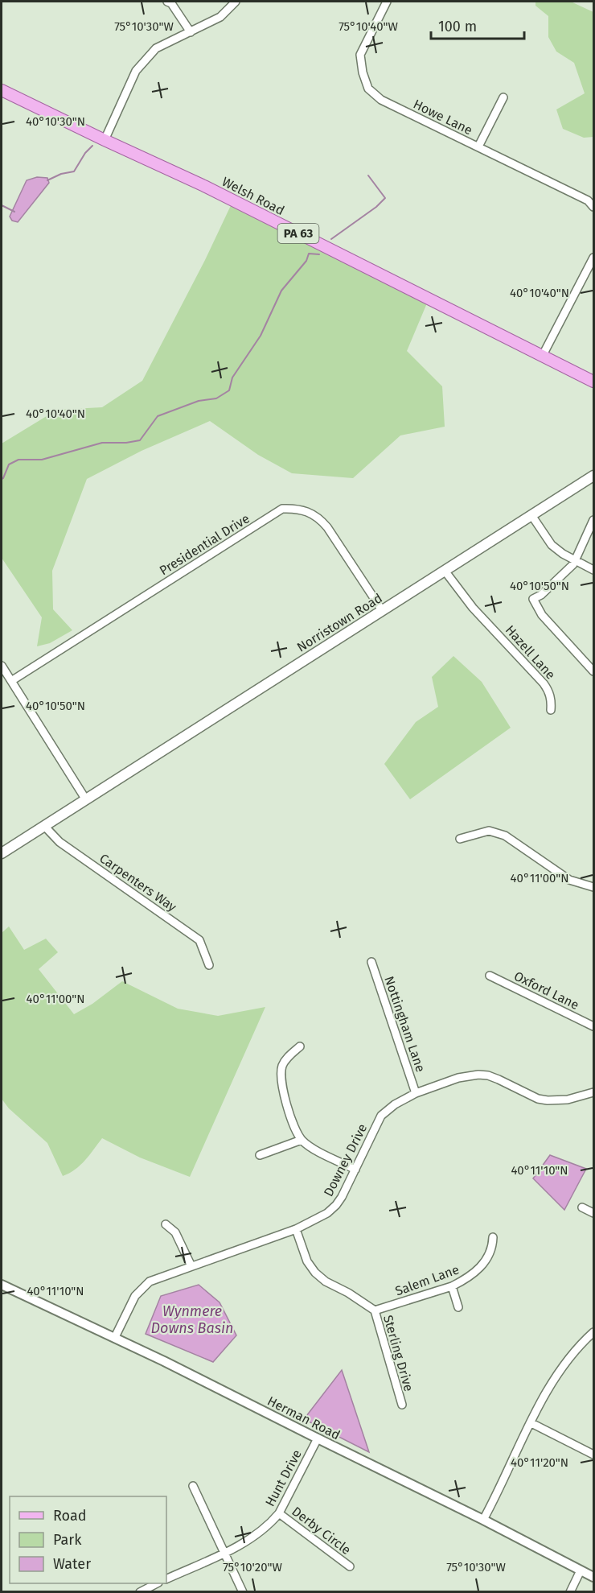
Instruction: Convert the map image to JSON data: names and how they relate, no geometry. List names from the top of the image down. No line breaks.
{"streets":{"main road":["Welsh Road","PA 63","Norristown Road"],"street":["Howe Lane","Presidential Drive","Hazell Lane","Carpenters Way","Oxford Lane","Nottingham Lane","Downey Drive","Salem Lane","Sterling Drive","Herman Road","Hunt Drive","Derby Circle"]},"crossings":[["Presidential Drive","Norristown Road"],["Norristown Road","Hazell Lane"],["Norristown Road","Carpenters Way"],["Nottingham Lane","Downey Drive"],["Downey Drive","Sterling Drive"],["Downey Drive","Herman Road"],["Salem Lane","Sterling Drive"],["Herman Road","Hunt Drive"],["Hunt Drive","Derby Circle"]],"water":["Wynmere Downs Basin"],"legend":["Road","Park","Water"],"scale_bar":"100 m","coordinates":["75°10'30\"W","75°10'40\"W","40°10'30\"N","40°10'40\"N","40°10'50\"N","40°11'00\"N","40°11'10\"N","40°11'20\"N","75°10'20\"W"]}
